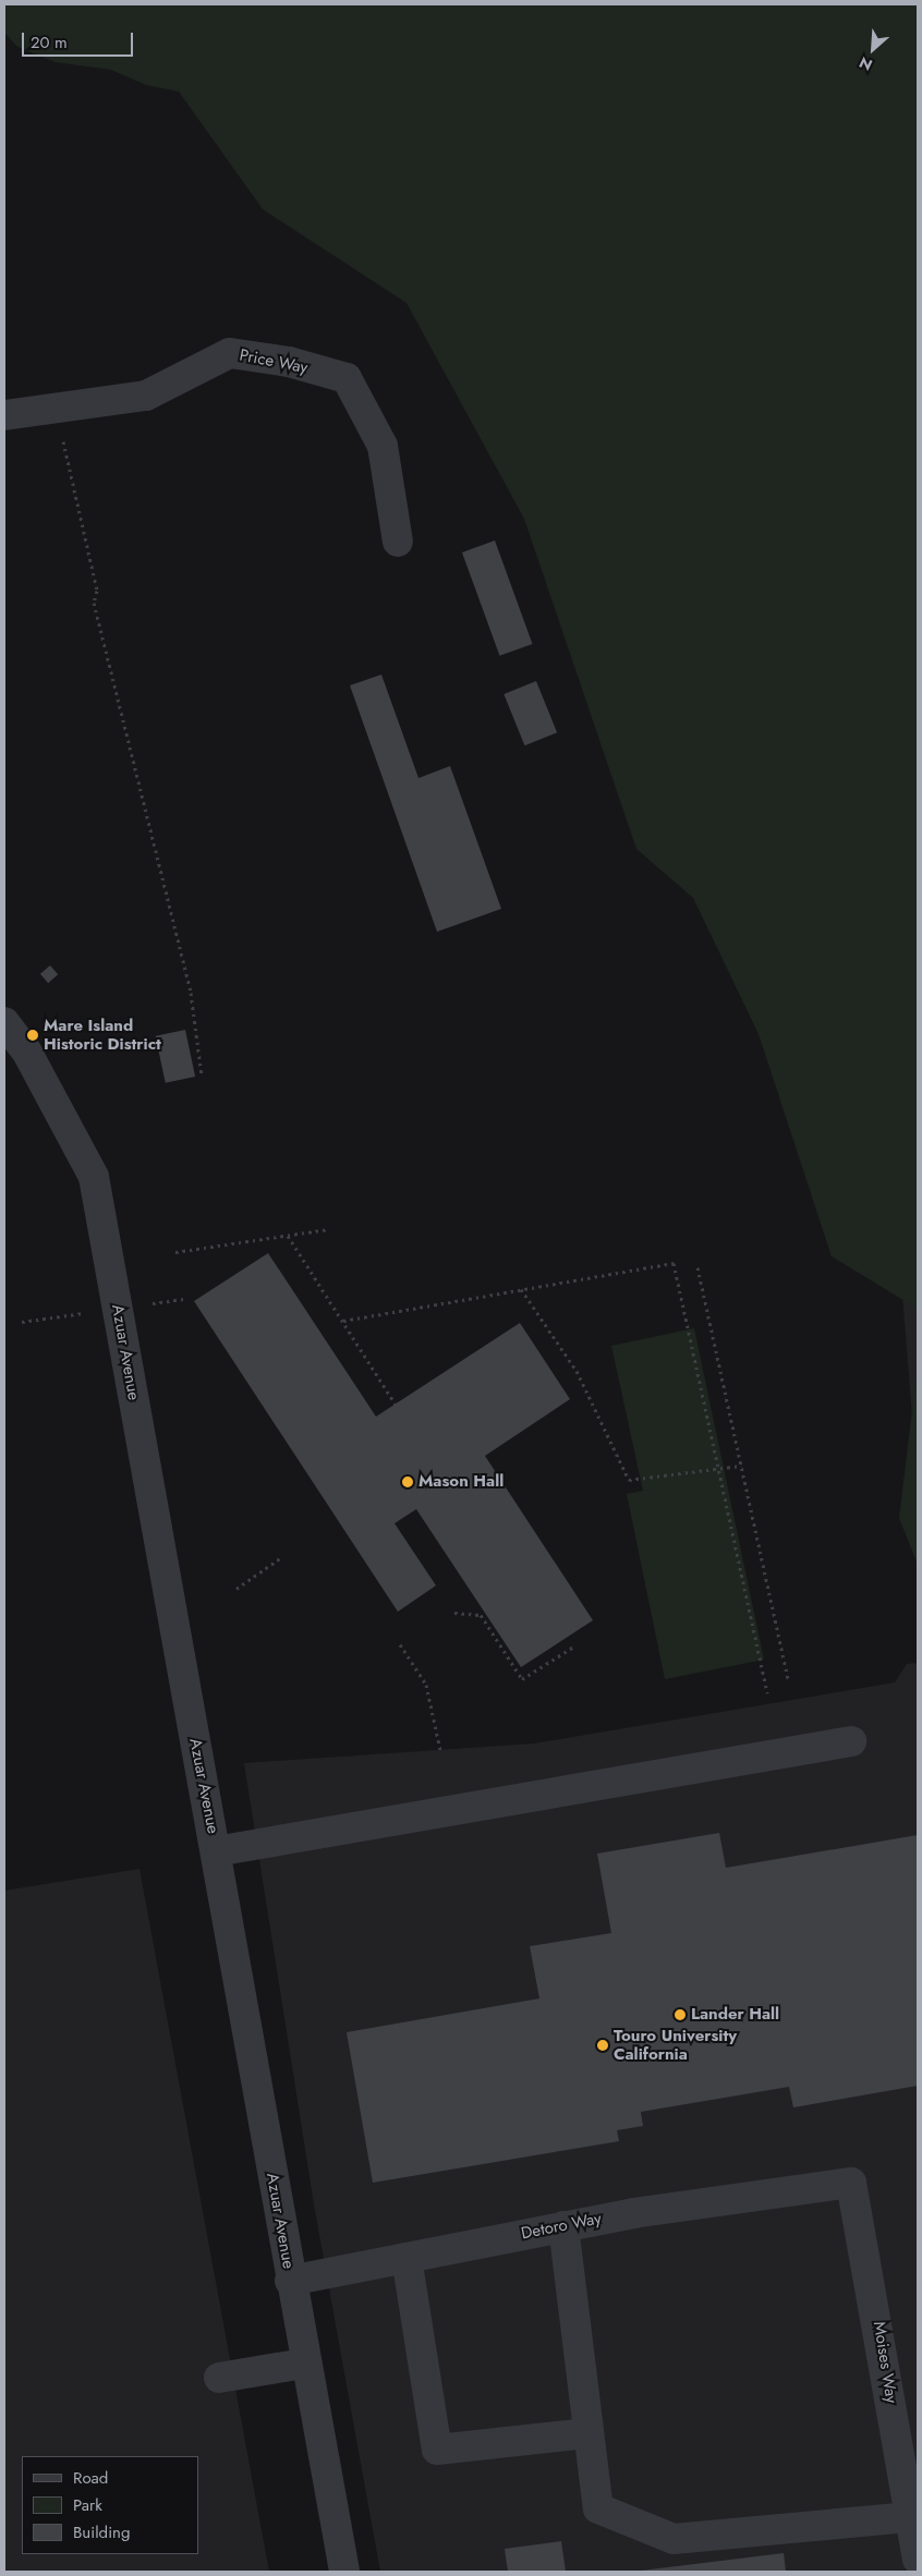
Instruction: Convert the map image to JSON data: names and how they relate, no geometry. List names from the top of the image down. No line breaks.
{"streets":{"street":["Price Way","Azuar Avenue","Detoro Way","Moises Way"]},"crossings":[["Azuar Avenue","Detoro Way"],["Detoro Way","Moises Way"]],"places":["Mare Island Historic District","Mason Hall","Lander Hall","Touro University California"],"legend":["Road","Park","Building"],"scale_bar":"20 m","north":"bottom left"}
